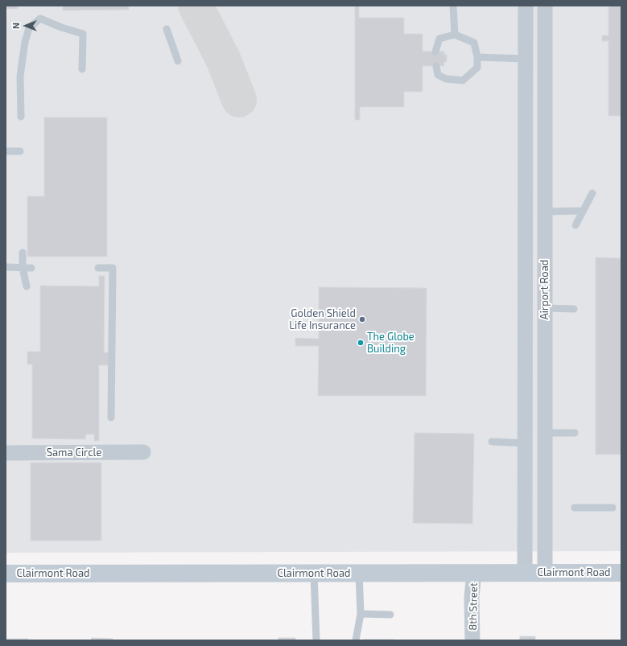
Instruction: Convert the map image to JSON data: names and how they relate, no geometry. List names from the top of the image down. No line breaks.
{"streets":{"main road":["Clairmont Road"],"street":["Airport Road","Sama Circle","8th Street"]},"crossings":[["Airport Road","Clairmont Road"],["Clairmont Road","8th Street"]],"places":["Golden Shield Life Insurance","The Globe Building"],"north":"left"}
